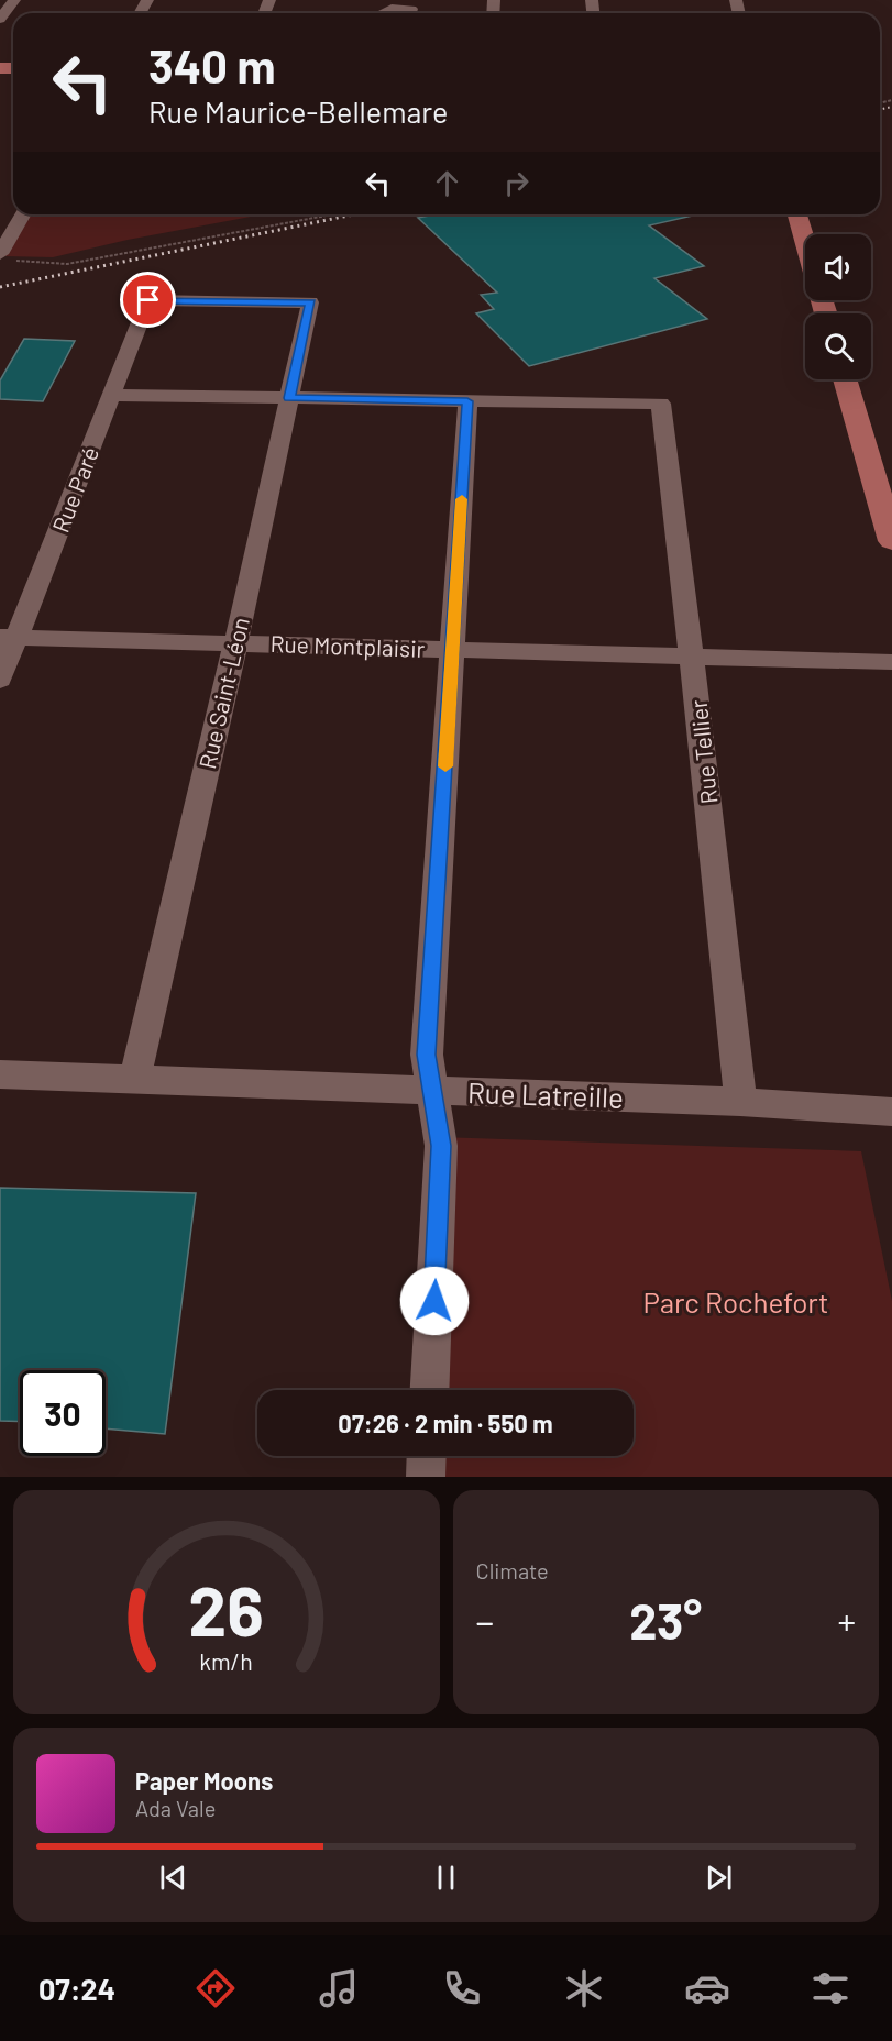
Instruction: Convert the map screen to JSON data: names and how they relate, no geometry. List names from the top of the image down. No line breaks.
{"streets":{"street":["Rue Paré","Rue Montplaisir","Rue Saint-Léon","Rue Tellier","Rue Latreille"]},"crossings":[["Rue Paré","Rue Montplaisir"],["Rue Paré","Rue Saint-Léon"],["Rue Montplaisir","Rue Saint-Léon"],["Rue Montplaisir","Rue Tellier"],["Rue Saint-Léon","Rue Latreille"],["Rue Tellier","Rue Latreille"]],"parks":["Parc Rochefort"],"page":{"turn":["340 m","Rue Maurice-Bellemare"],"limit":"30","trip":"07:26 · 2 min · 550 m","tile":"Climate","heat":["−","23°","+"],"song":["Paper Moons","Ada Vale"],"tabs":"07:24","gauge":["26","km/h"]}}
